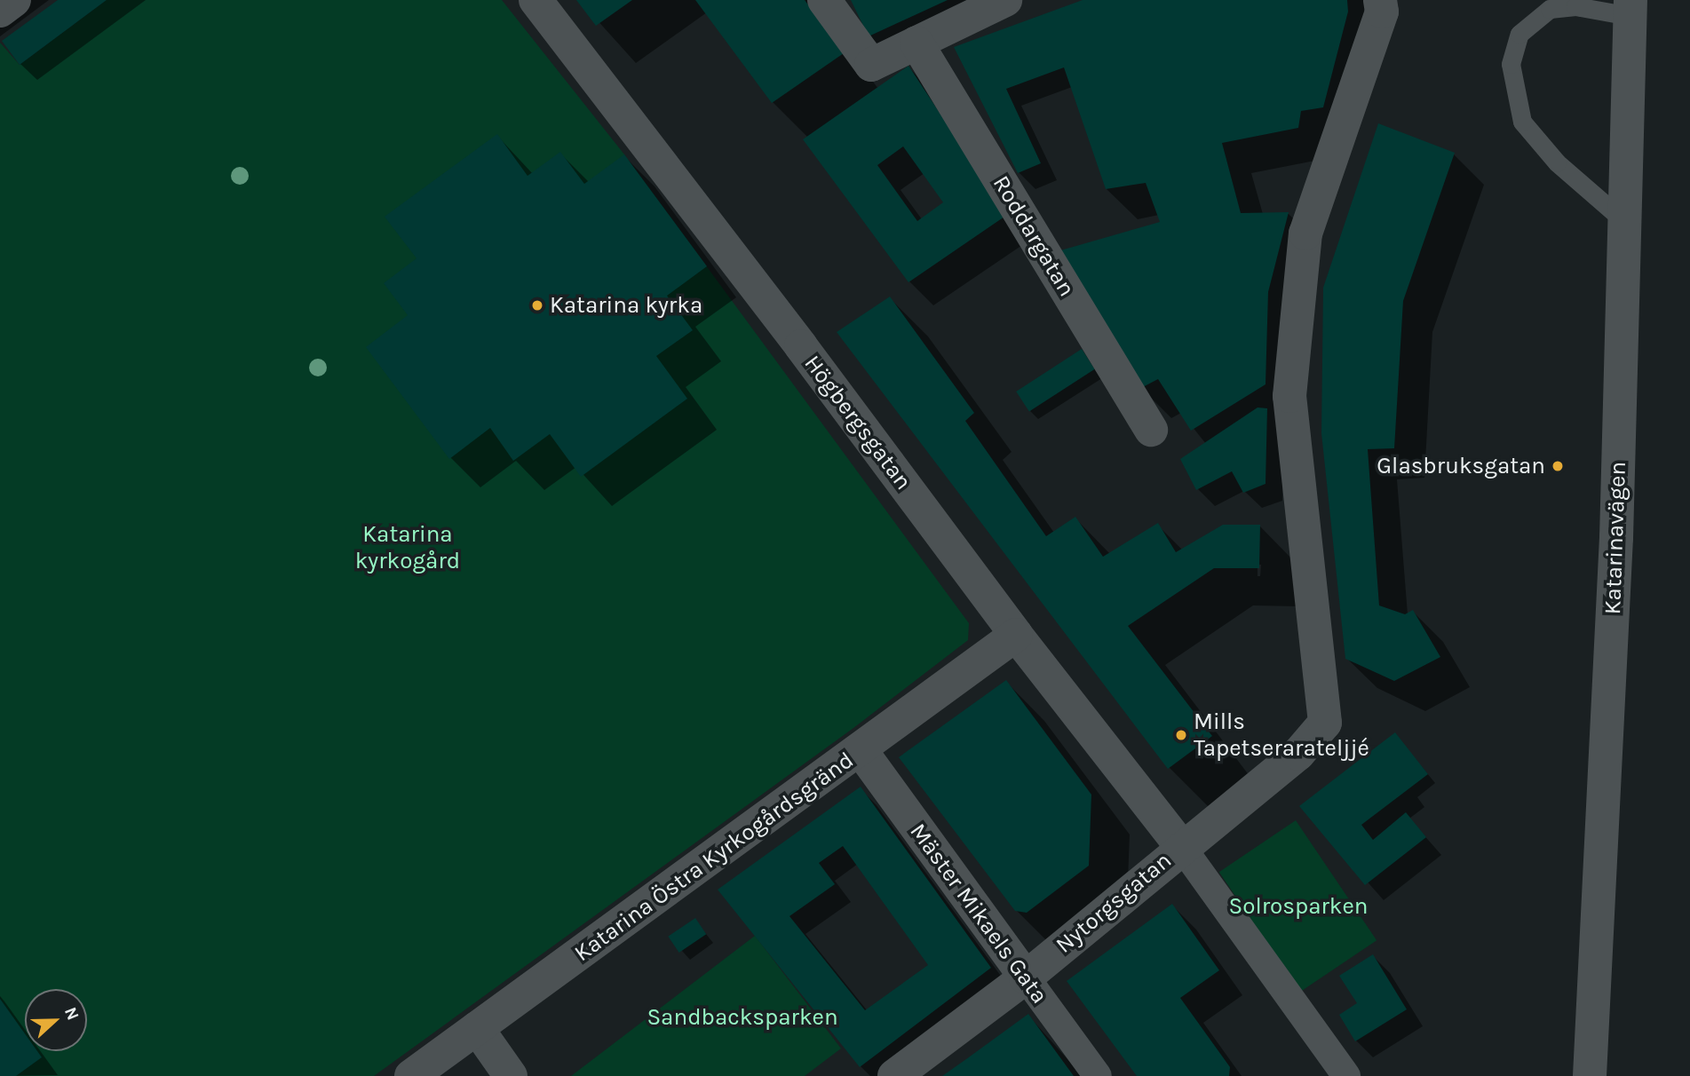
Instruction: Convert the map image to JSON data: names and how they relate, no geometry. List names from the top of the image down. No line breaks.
{"streets":{"street":["Roddargatan","Högbergsgatan","Katarinavägen","Katarina Östra Kyrkogårdsgränd","Nytorgsgatan","Mäster Mikaels Gata"]},"crossings":[["Högbergsgatan","Katarina Östra Kyrkogårdsgränd"],["Högbergsgatan","Nytorgsgatan"],["Katarina Östra Kyrkogårdsgränd","Mäster Mikaels Gata"],["Nytorgsgatan","Mäster Mikaels Gata"]],"parks":["Katarina kyrkogård","Solrosparken","Sandbacksparken"],"places":["Katarina kyrka","Glasbruksgatan","Mills Tapetserarateljjé"],"north":"right"}
